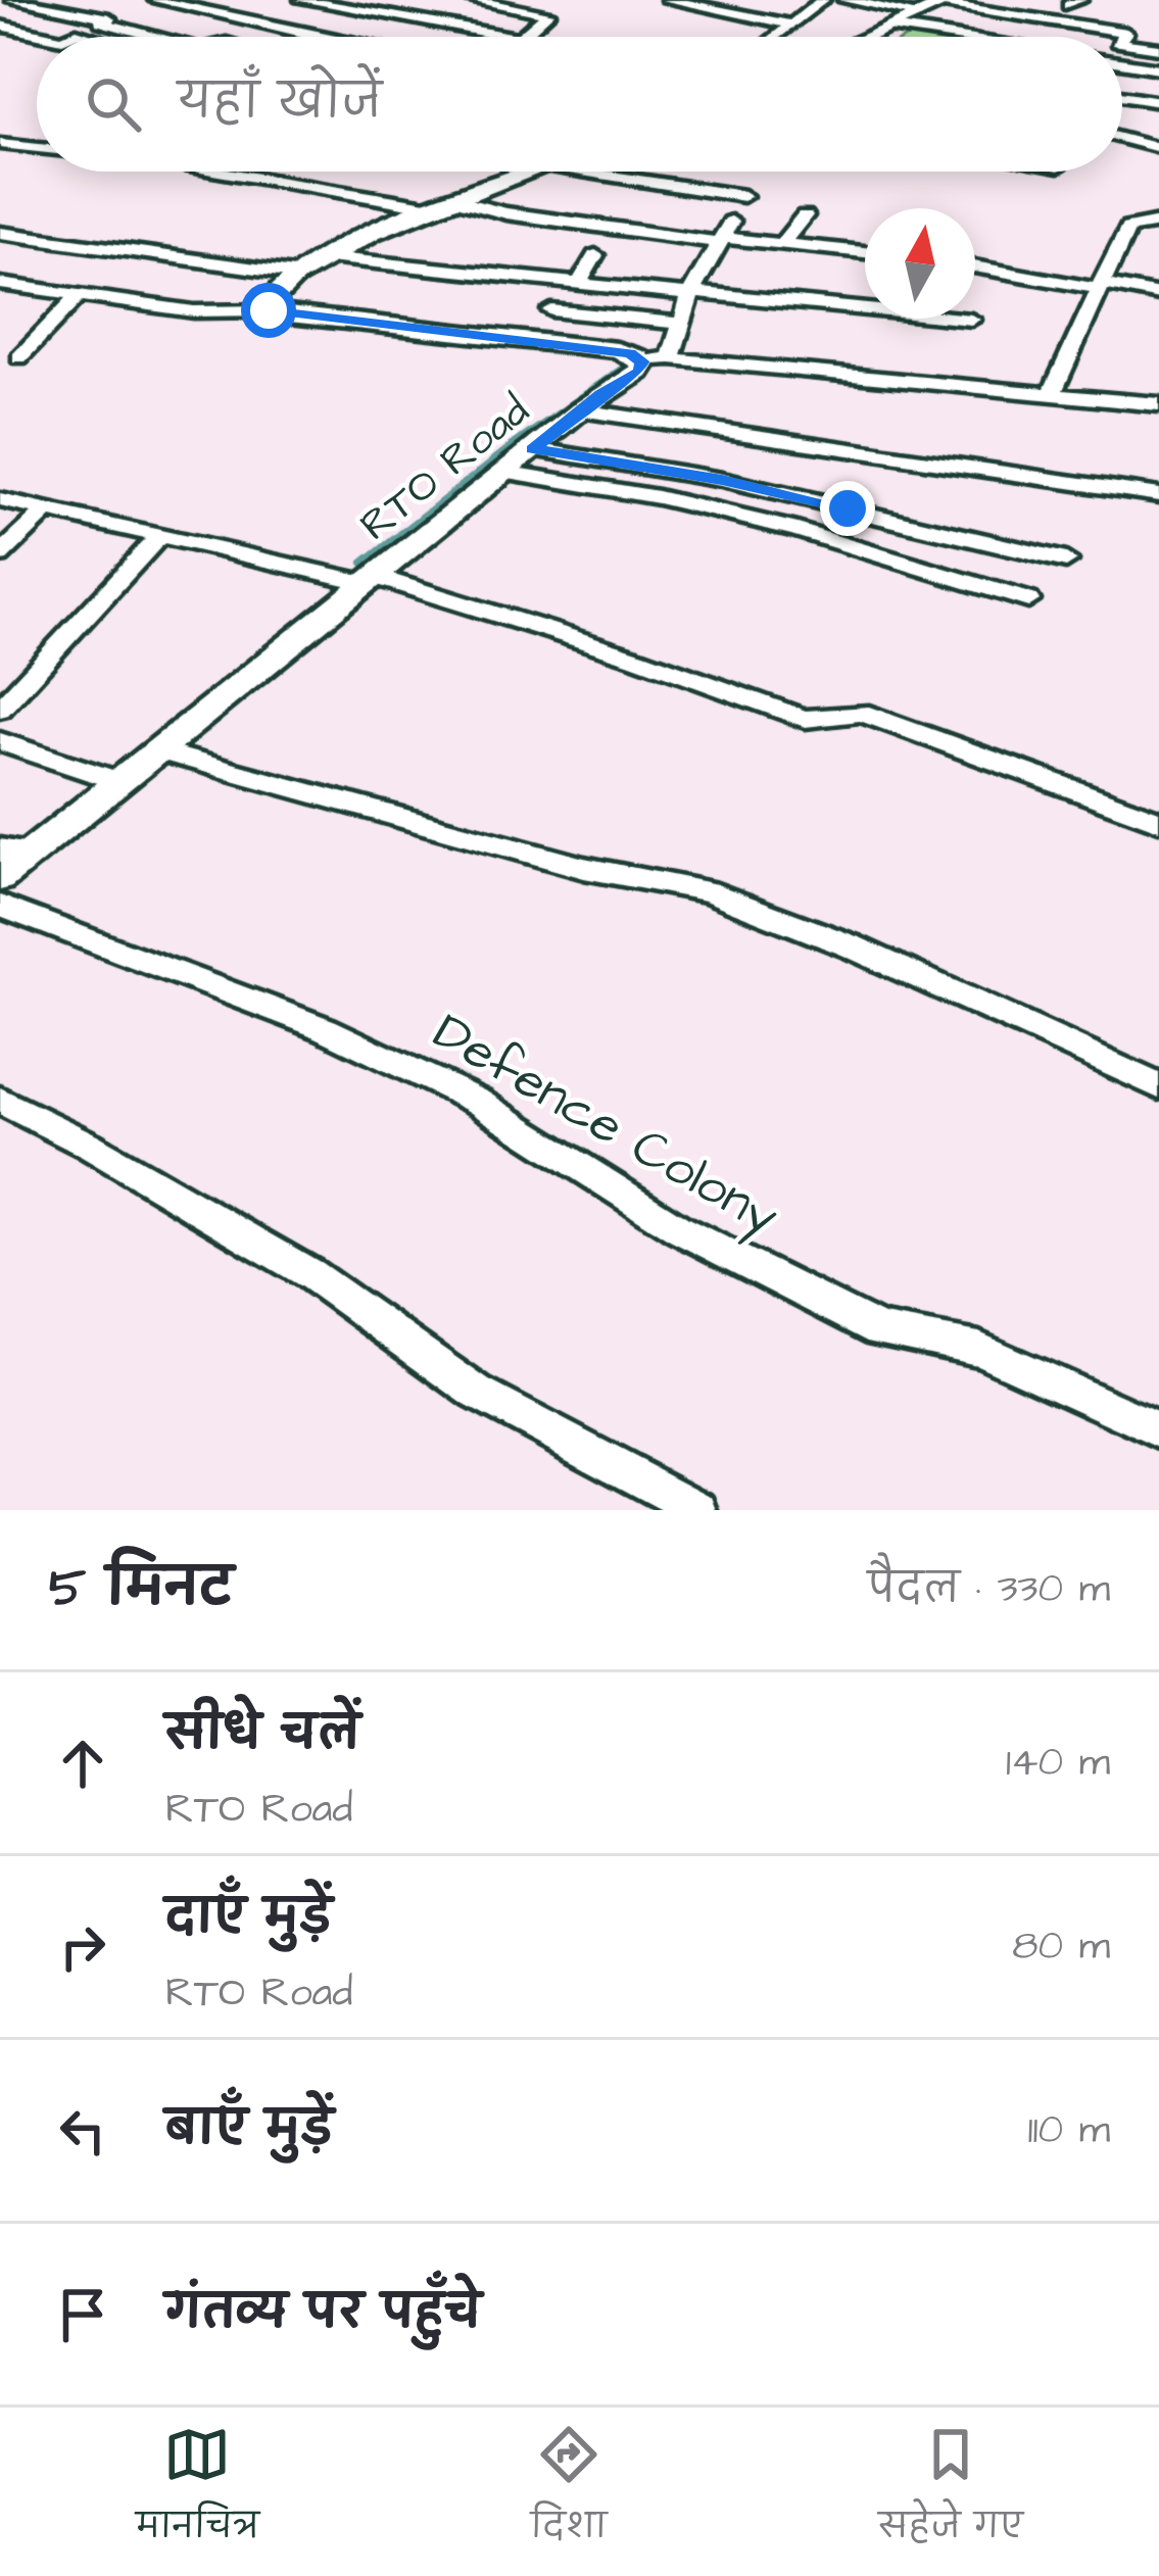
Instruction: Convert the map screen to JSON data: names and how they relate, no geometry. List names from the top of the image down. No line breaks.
{"streets":{"street":["RTO Road","Defence Colony"]},"north":"top","page":{"search":"यहाँ खोजें","heading":["5 मिनट","पैदल · 330 m"],"list":[["सीधे चलें","RTO Road","140 m"],["दाएँ मुड़ें","RTO Road","80 m"],["बाएँ मुड़ें","110 m"],"गंतव्य पर पहुँचे"],"nav":["मानचित्र","दिशा","सहेजे गए"]}}
